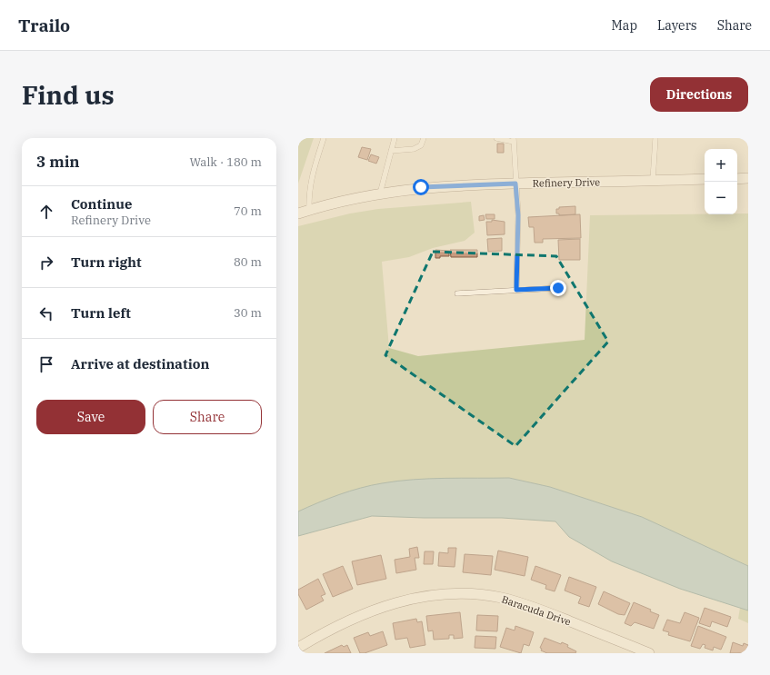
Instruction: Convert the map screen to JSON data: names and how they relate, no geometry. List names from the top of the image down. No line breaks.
{"streets":{"street":["Refinery Drive","Baracuda Drive"]},"page":{"header":"Trailo","nav":["Map","Layers","Share"],"buttons":["Directions",["Save","Share"]],"title":"Find us","heading":["3 min","Walk · 180 m"],"map_buttons":["+","−"],"list":[["Continue","Refinery Drive","70 m"],["Turn right","80 m"],["Turn left","30 m"],"Arrive at destination"]}}
